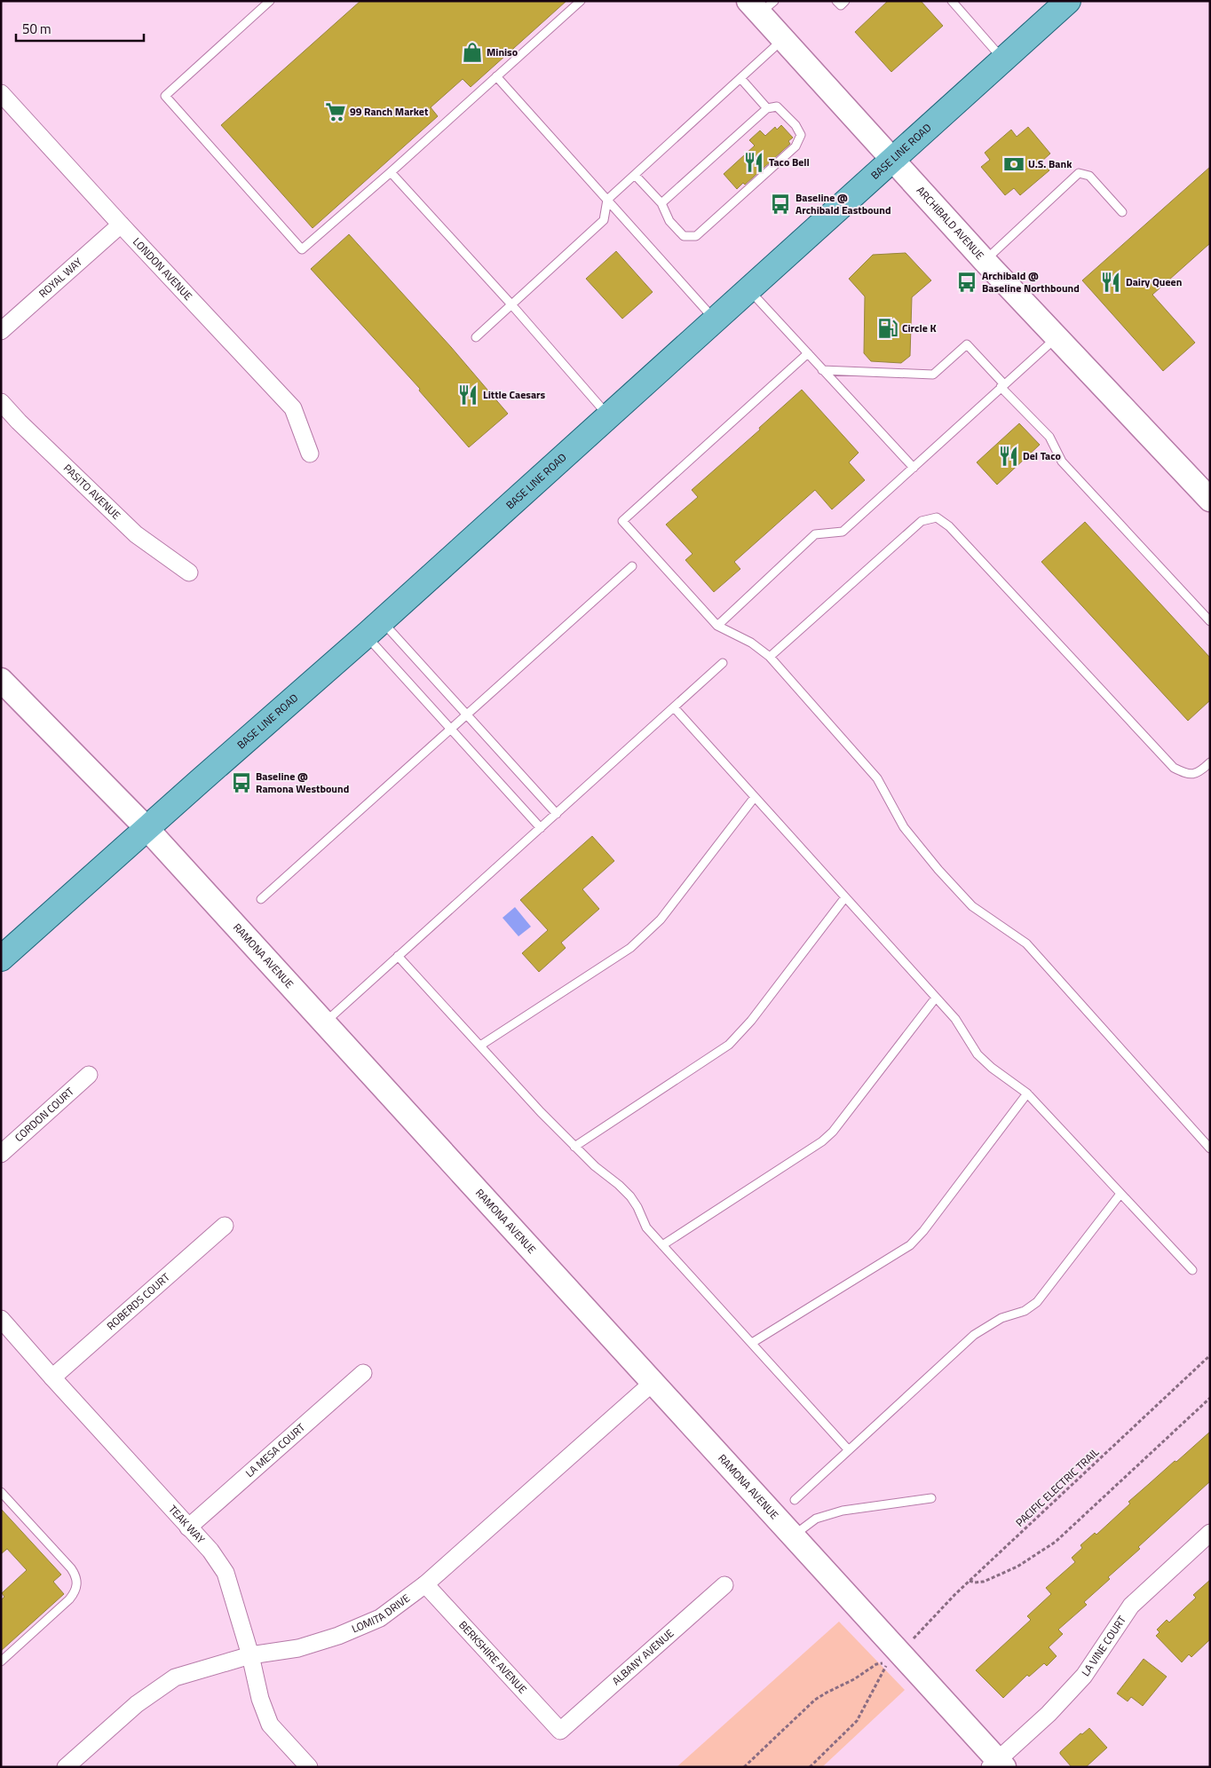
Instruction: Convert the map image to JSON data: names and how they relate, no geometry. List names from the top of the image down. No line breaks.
{"streets":{"main road":["BASE LINE ROAD"],"street":["ARCHIBALD AVENUE","LONDON AVENUE","ROYAL WAY","PASITO AVENUE","RAMONA AVENUE","CORDON COURT","ROBERDS COURT","LA MESA COURT","TEAK WAY","LOMITA DRIVE","LA VINE COURT","BERKSHIRE AVENUE","ALBANY AVENUE"],"path":["PACIFIC ELECTRIC TRAIL"]},"crossings":[["BASE LINE ROAD","ARCHIBALD AVENUE"],["BASE LINE ROAD","RAMONA AVENUE"],["LONDON AVENUE","ROYAL WAY"],["RAMONA AVENUE","LOMITA DRIVE"],["RAMONA AVENUE","LA VINE COURT"],["ROBERDS COURT","TEAK WAY"],["LA MESA COURT","TEAK WAY"],["TEAK WAY","LOMITA DRIVE"],["LOMITA DRIVE","BERKSHIRE AVENUE"],["BERKSHIRE AVENUE","ALBANY AVENUE"]],"places":{"shop":["Miniso"],"supermarket":["99 Ranch Market"],"restaurant":["Taco Bell","Dairy Queen","Little Caesars","Del Taco"],"bank":["U.S. Bank"],"bus stop":["Baseline @ Archibald Eastbound","Archibald @ Baseline Northbound","Baseline @ Ramona Westbound"],"fuel station":["Circle K"]},"scale_bar":"50 m"}
